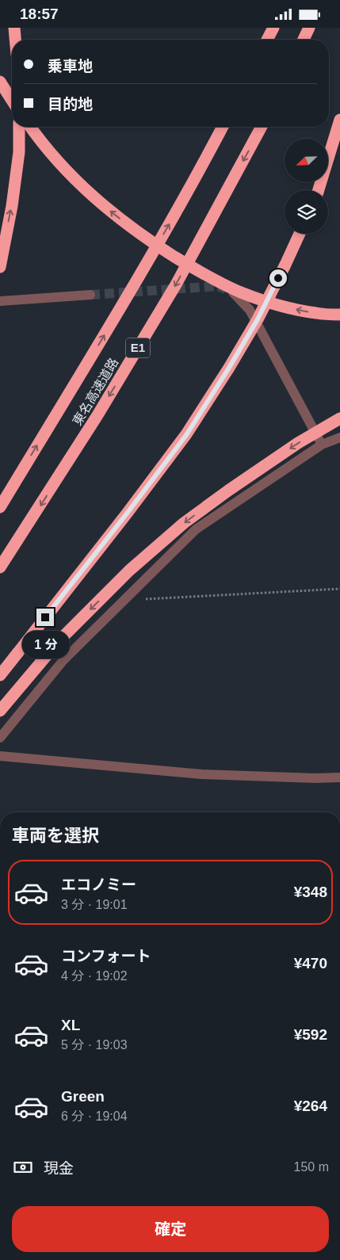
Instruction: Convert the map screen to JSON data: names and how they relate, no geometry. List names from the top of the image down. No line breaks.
{"streets":{"highway":["E1","東名高速道路"]},"north":"bottom left","page":{"status":"18:57","banner":["乗車地","目的地"],"bubble":"1 分","heading":"車両を選択","list":[{"name":"エコノミー","note":"3 分 · 19:01","value":"¥348"},{"name":"コンフォート","note":"4 分 · 19:02","value":"¥470"},{"name":"XL","note":"5 分 · 19:03","value":"¥592"},{"name":"Green","note":"6 分 · 19:04","value":"¥264"}],"pay":["現金","150 m"],"buttons":"確定"}}
